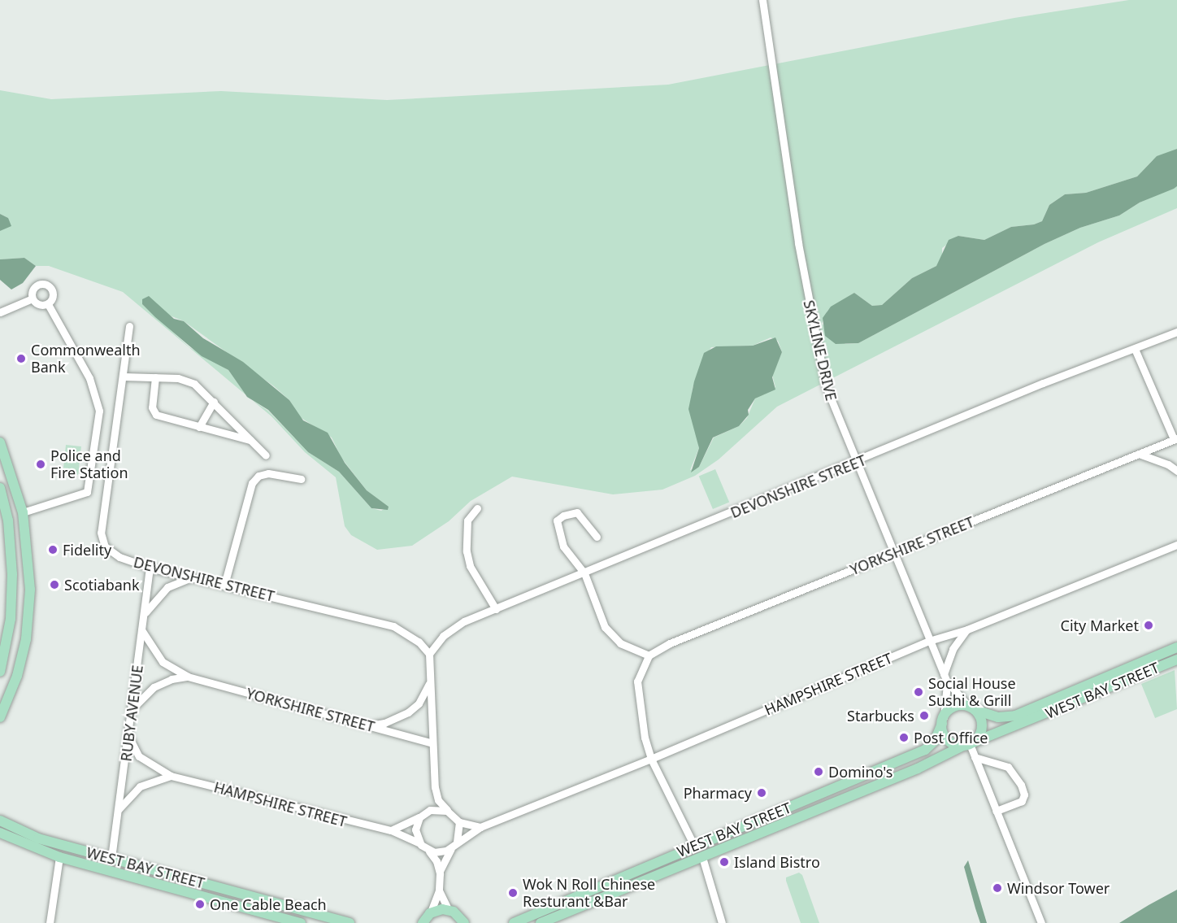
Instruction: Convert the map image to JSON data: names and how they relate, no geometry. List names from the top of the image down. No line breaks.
{"streets":{"main road":["WEST BAY STREET"],"street":["SKYLINE DRIVE","DEVONSHIRE STREET","YORKSHIRE STREET","HAMPSHIRE STREET","RUBY AVENUE"]},"crossings":[["SKYLINE DRIVE","DEVONSHIRE STREET"],["SKYLINE DRIVE","YORKSHIRE STREET"],["SKYLINE DRIVE","HAMPSHIRE STREET"],["SKYLINE DRIVE","WEST BAY STREET"],["DEVONSHIRE STREET","RUBY AVENUE"],["YORKSHIRE STREET","RUBY AVENUE"],["HAMPSHIRE STREET","RUBY AVENUE"],["WEST BAY STREET","RUBY AVENUE"]],"places":["Commonwealth Bank","Police and Fire Station","Fidelity","Scotiabank","City Market","Social House Sushi & Grill","Starbucks","Post Office","Domino's","Pharmacy","Island Bistro","Windsor Tower","Wok N Roll Chinese Resturant &Bar","One Cable Beach"]}
